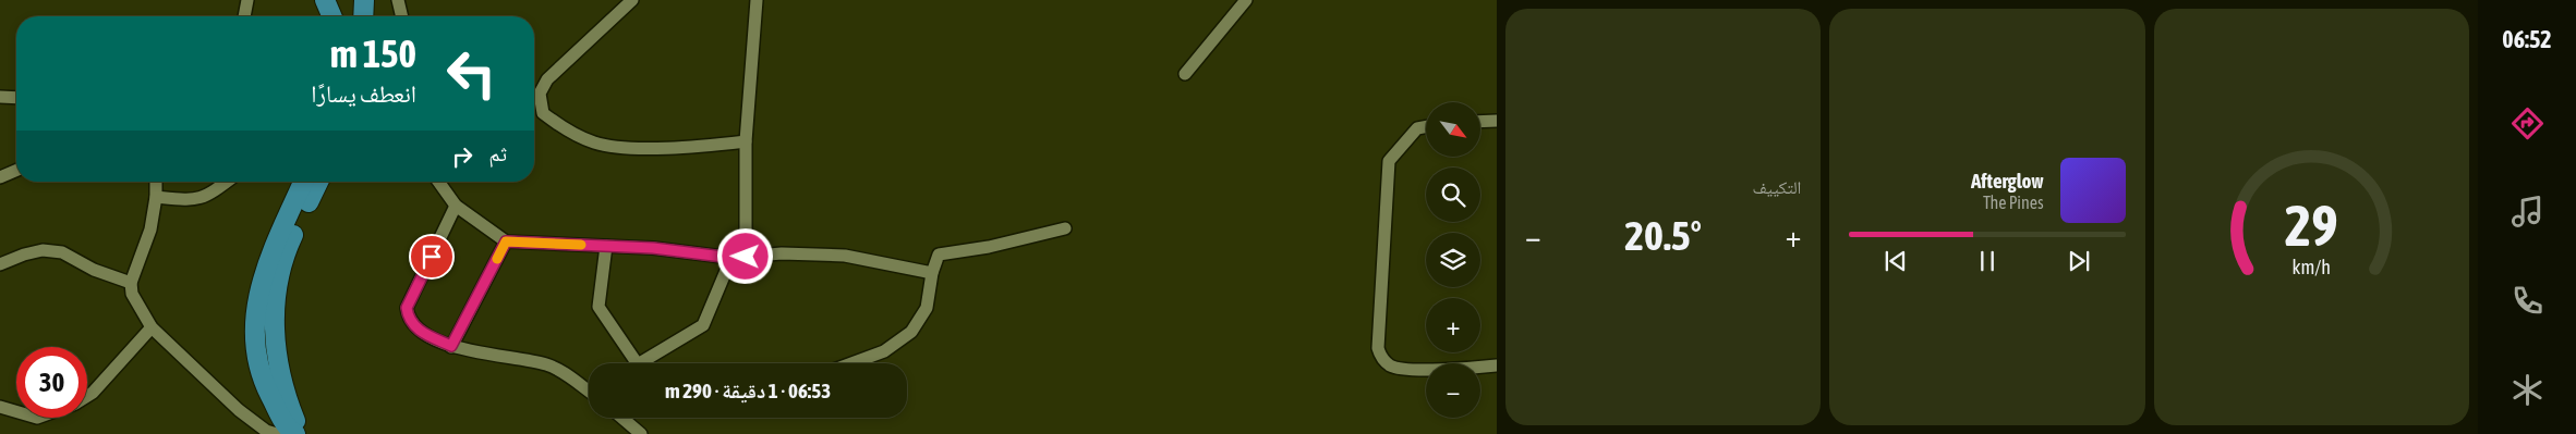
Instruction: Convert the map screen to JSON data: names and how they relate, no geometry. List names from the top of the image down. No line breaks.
{"north":"bottom right","page":{"tabs":"06:52","tile":"التكييف","turn":["150 m","انعطف يسارًا"],"map_buttons":["+","−"],"then":"ثم","song":["Afterglow","The Pines"],"heat":["−","20.5°","+"],"limit":"30","trip":"06:53 · 1 دقيقة · 290 m","gauge":["29","km/h"]}}
